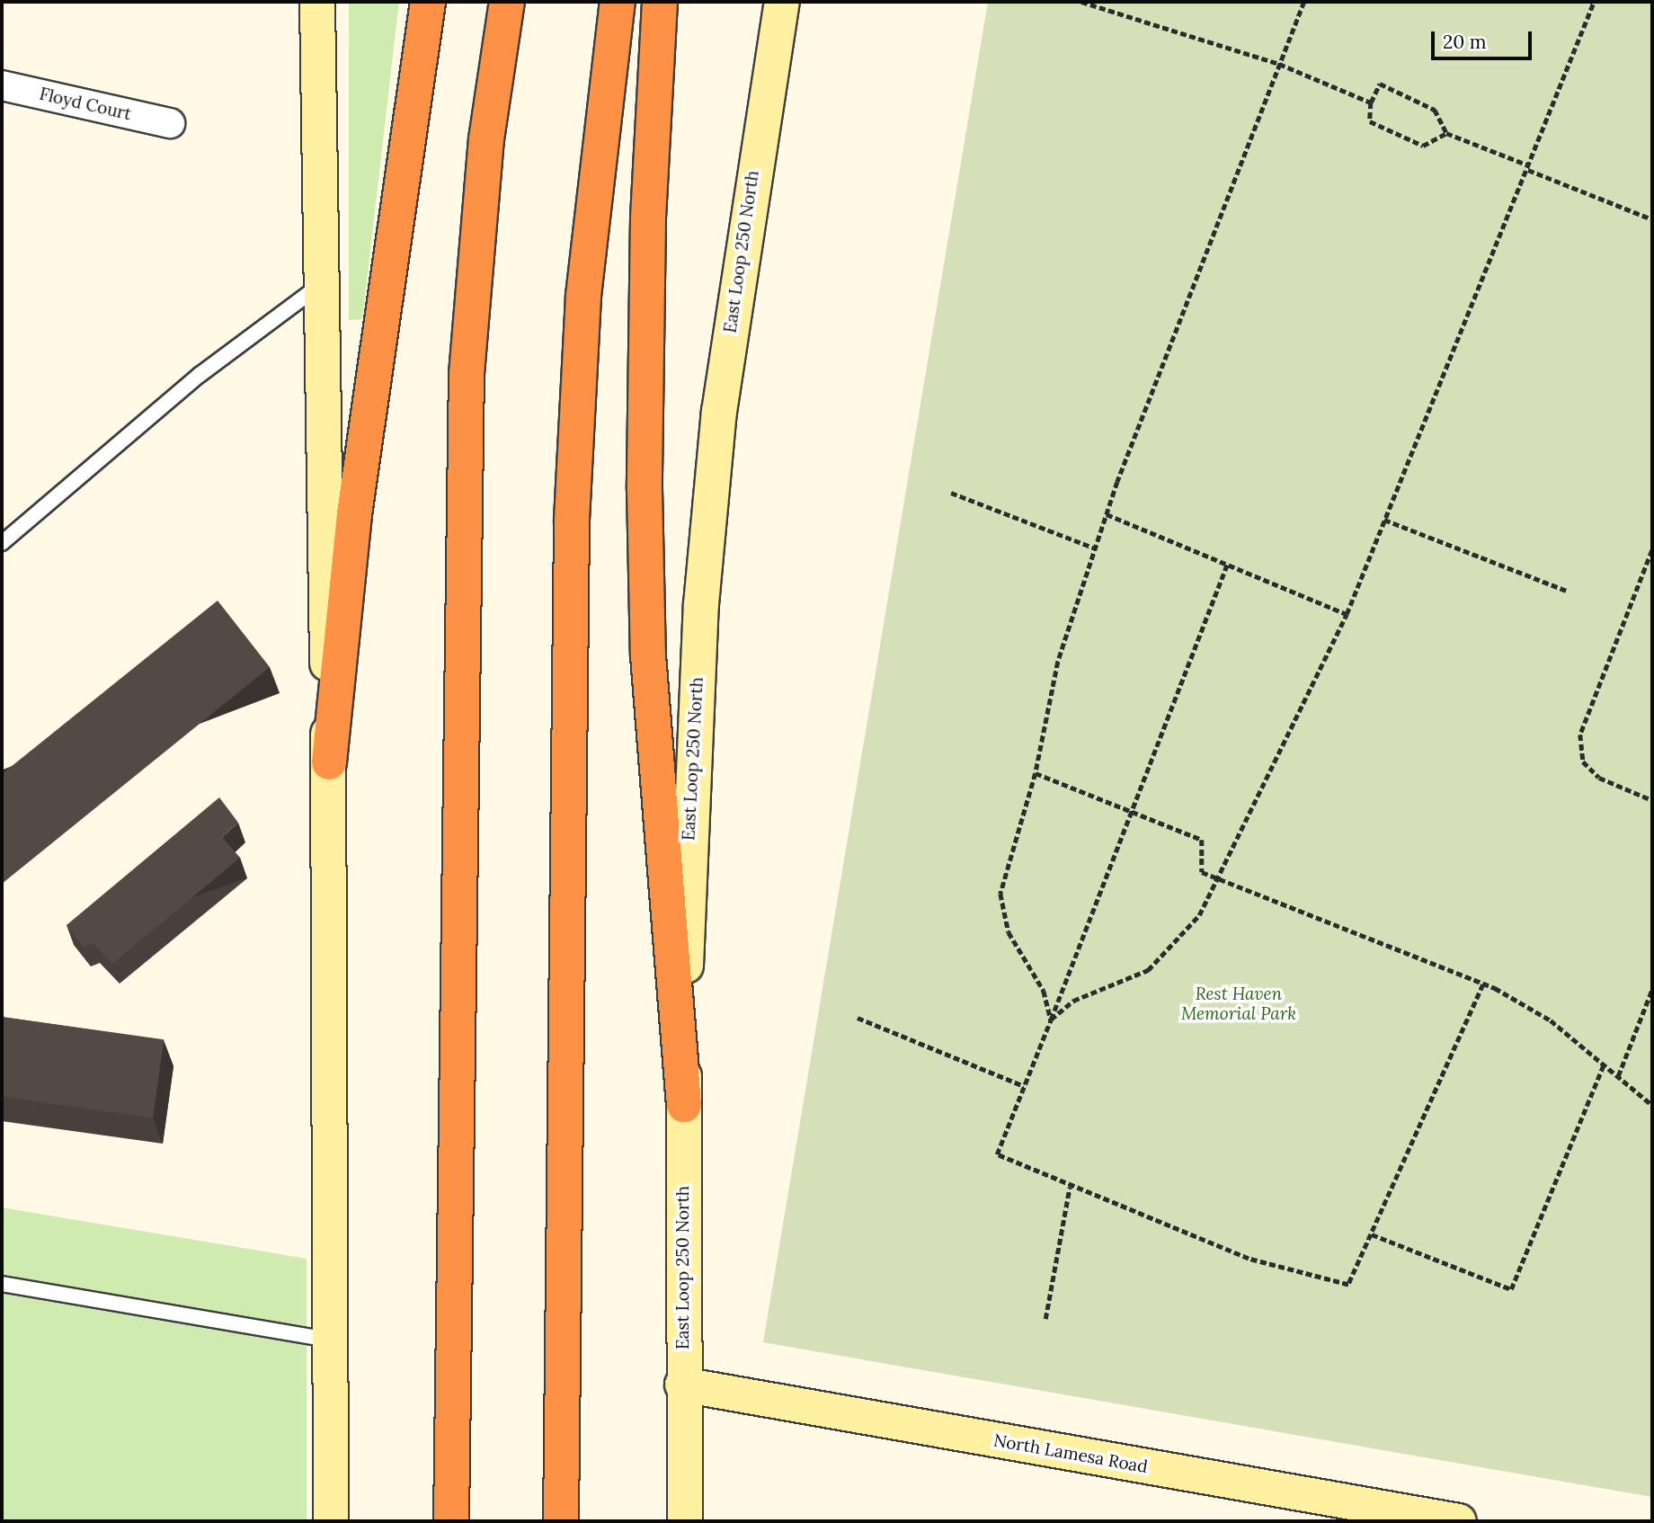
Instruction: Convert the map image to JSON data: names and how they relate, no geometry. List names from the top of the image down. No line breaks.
{"streets":{"main road":["East Loop 250 North","North Lamesa Road"],"street":["Floyd Court"]},"crossings":[["East Loop 250 North","North Lamesa Road"]],"parks":["Rest Haven Memorial Park"],"scale_bar":"20 m"}
